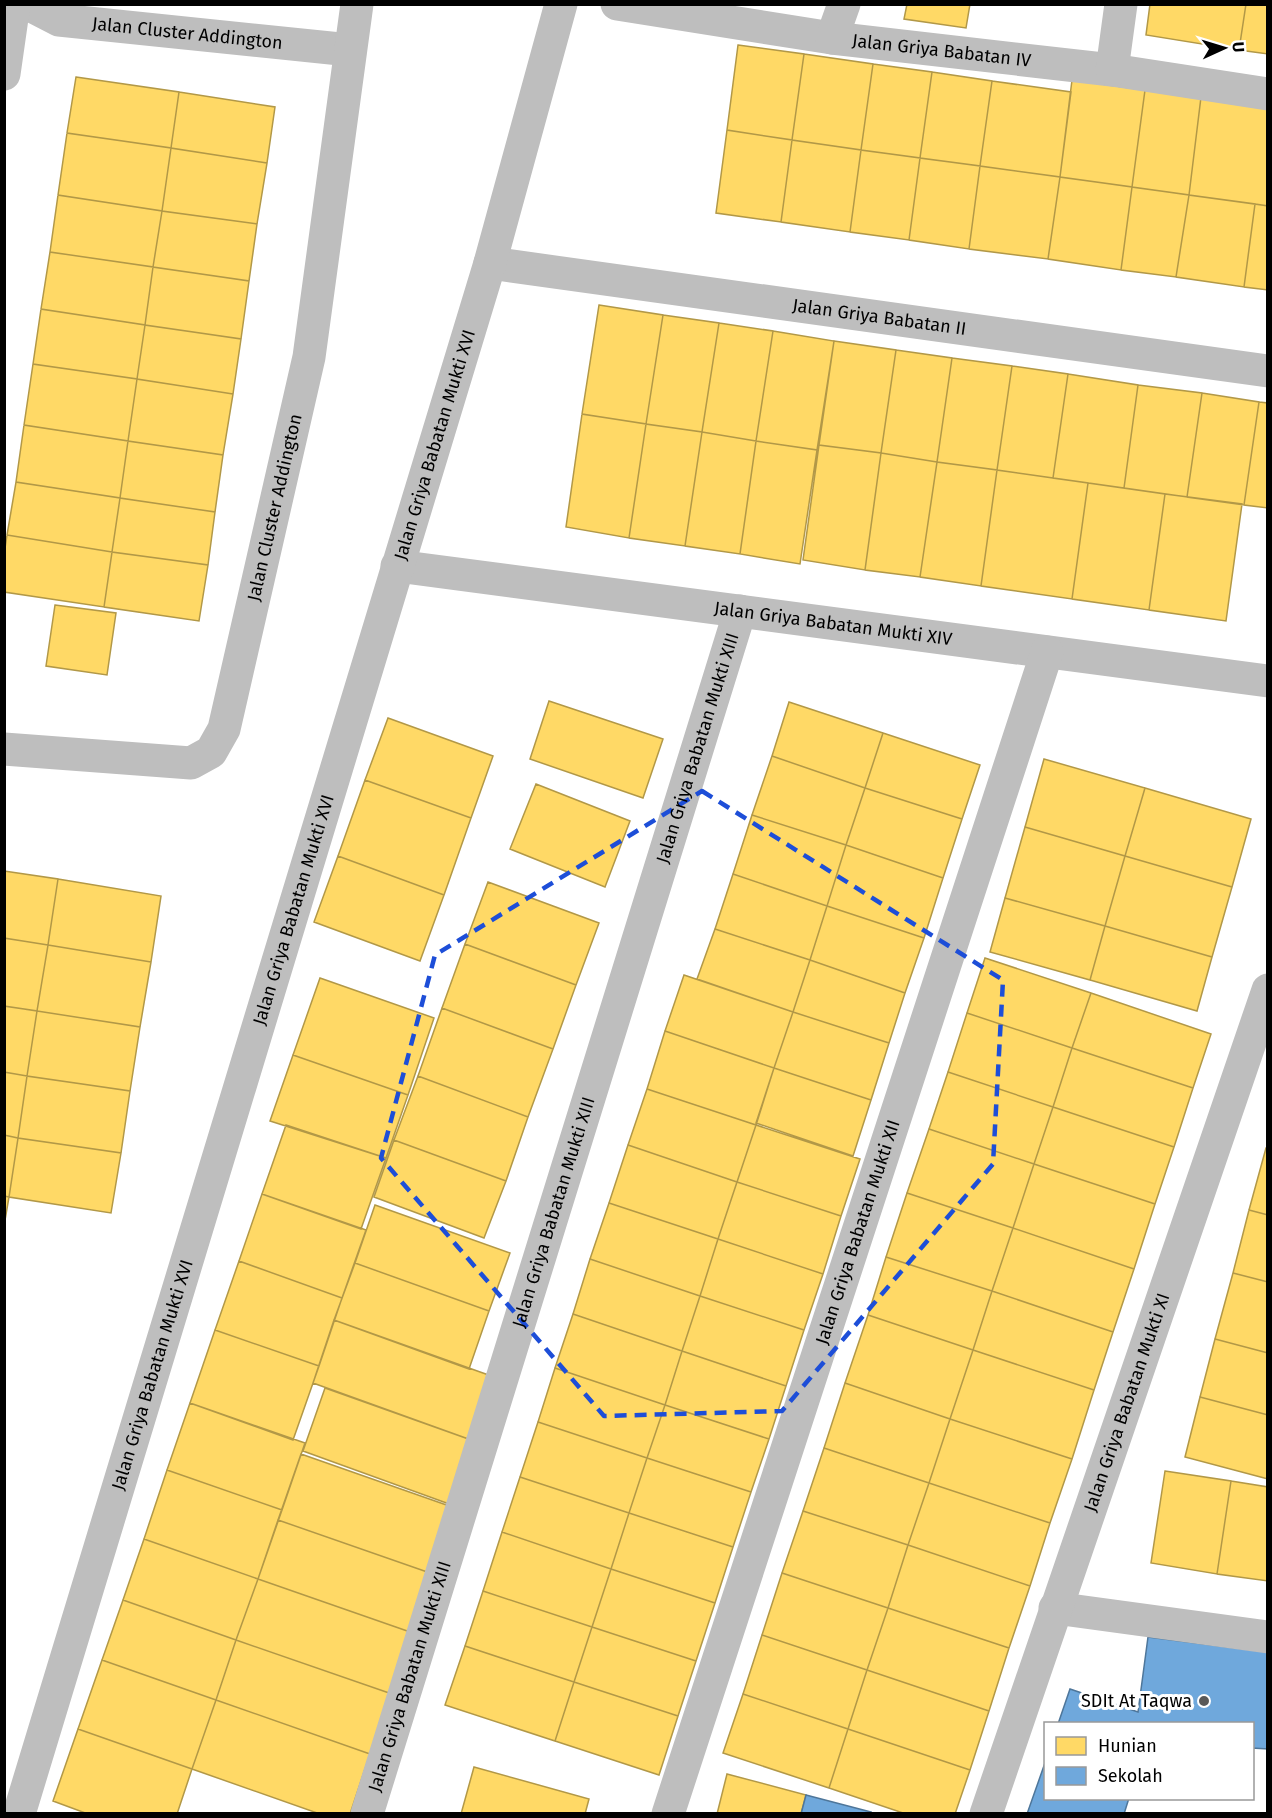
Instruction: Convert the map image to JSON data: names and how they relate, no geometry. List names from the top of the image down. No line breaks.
{"streets":{"street":["Jalan Cluster Addington","Jalan Griya Babatan IV","Jalan Griya Babatan II","Jalan Griya Babatan Mukti XVI","Jalan Griya Babatan Mukti XIV","Jalan Griya Babatan Mukti XIII","Jalan Griya Babatan Mukti XII","Jalan Griya Babatan Mukti XI"]},"crossings":[["Jalan Griya Babatan II","Jalan Griya Babatan Mukti XVI"],["Jalan Griya Babatan Mukti XVI","Jalan Griya Babatan Mukti XIV"],["Jalan Griya Babatan Mukti XIV","Jalan Griya Babatan Mukti XIII"],["Jalan Griya Babatan Mukti XIV","Jalan Griya Babatan Mukti XII"]],"places":["SDIt At Taqwa"],"legend":["Hunian","Sekolah"],"north":"right"}
